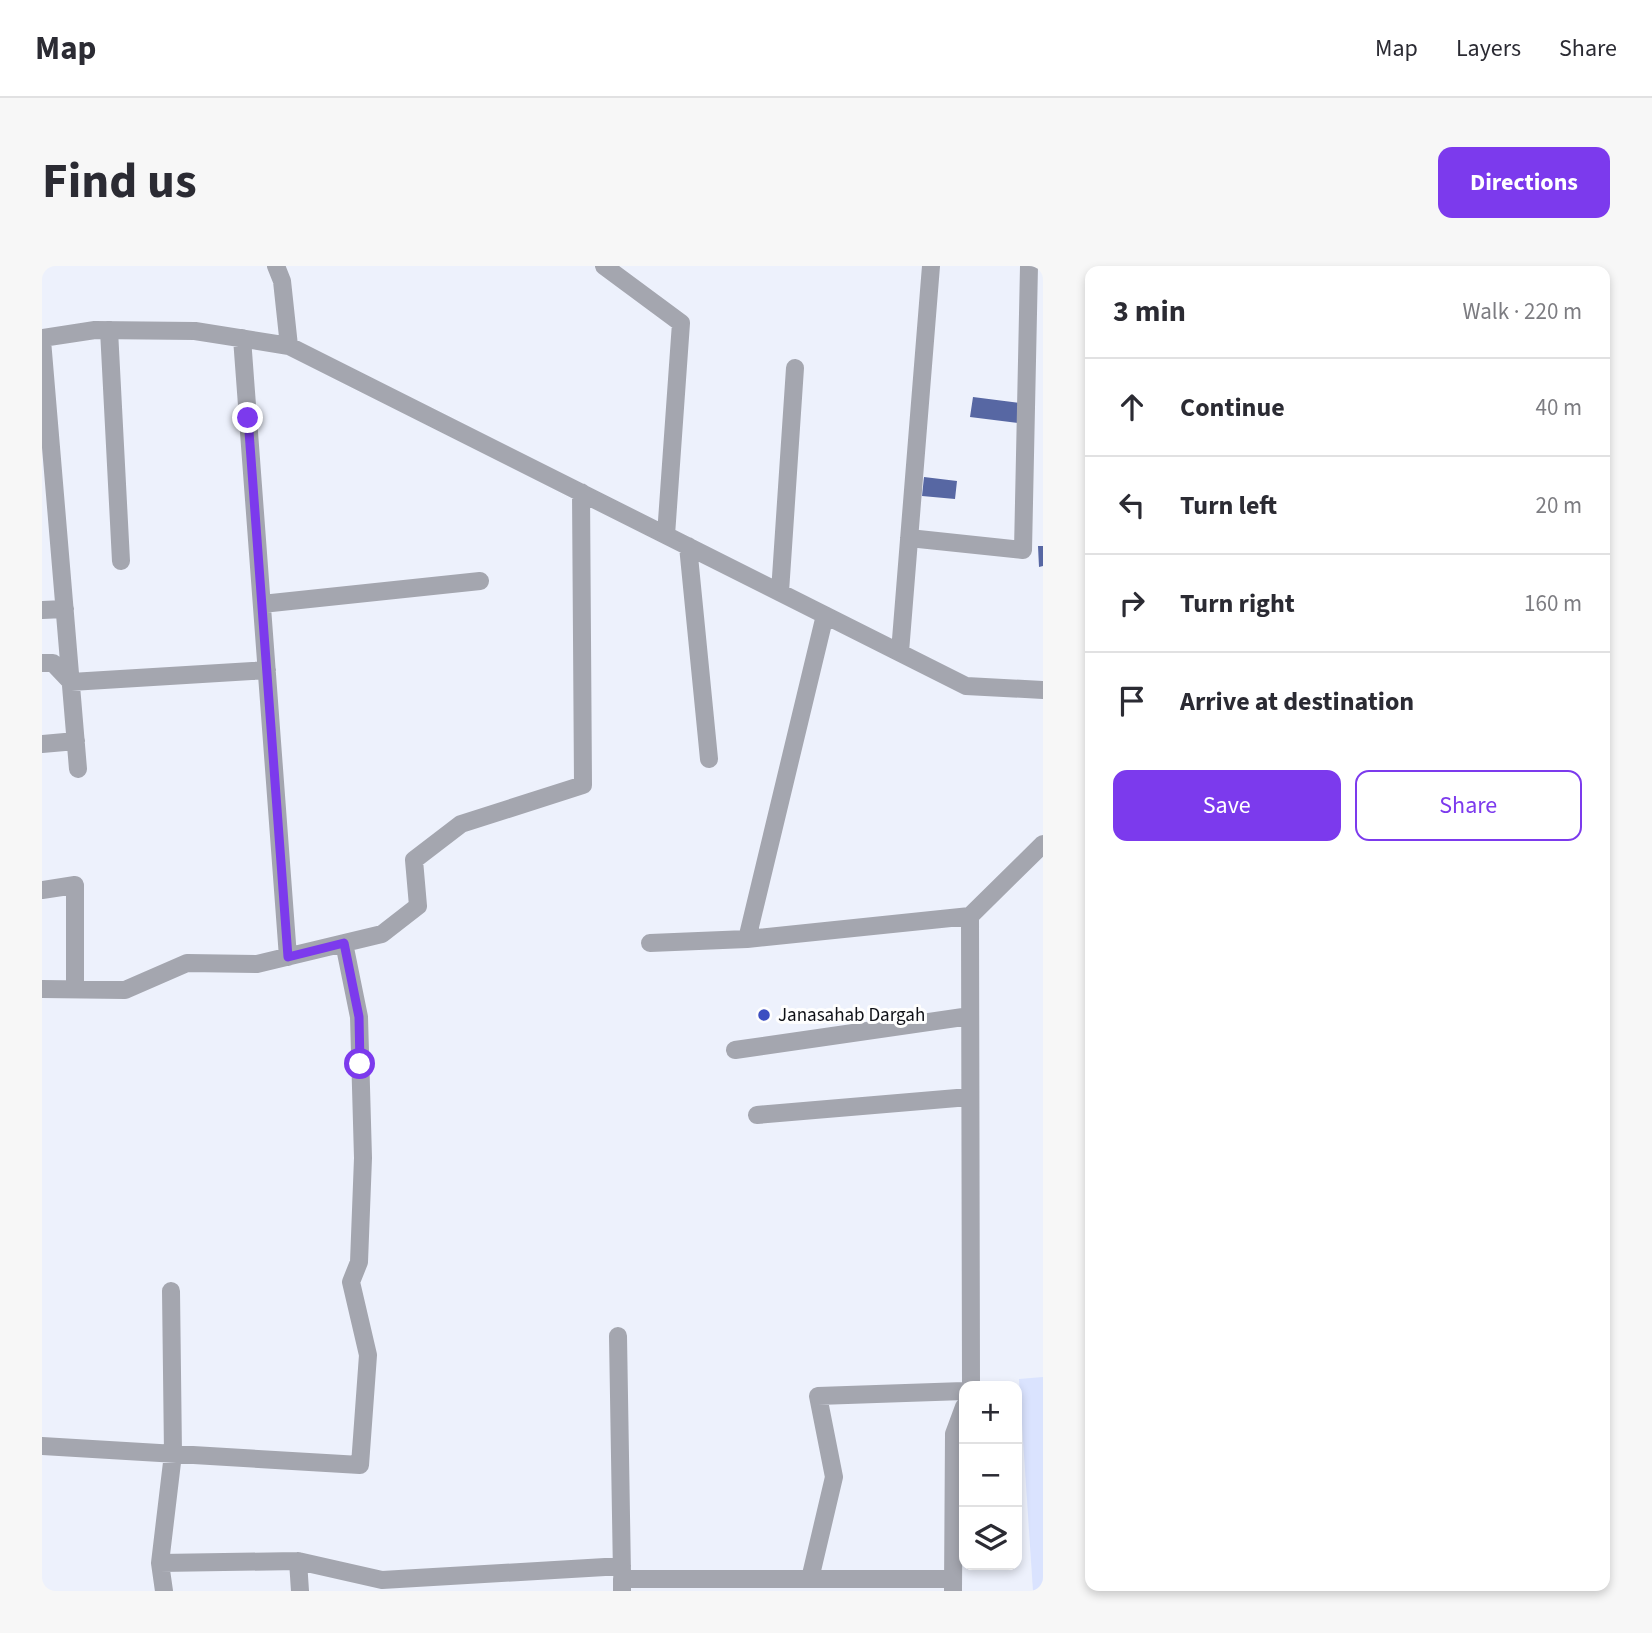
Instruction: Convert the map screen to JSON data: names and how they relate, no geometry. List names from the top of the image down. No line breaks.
{"places":["Janasahab Dargah"],"page":{"header":"Map","nav":["Map","Layers","Share"],"title":"Find us","buttons":["Directions",["Save","Share"]],"heading":["3 min","Walk · 220 m"],"list":[["Continue","40 m"],["Turn left","20 m"],["Turn right","160 m"],"Arrive at destination"],"map_buttons":["+","−"]}}
